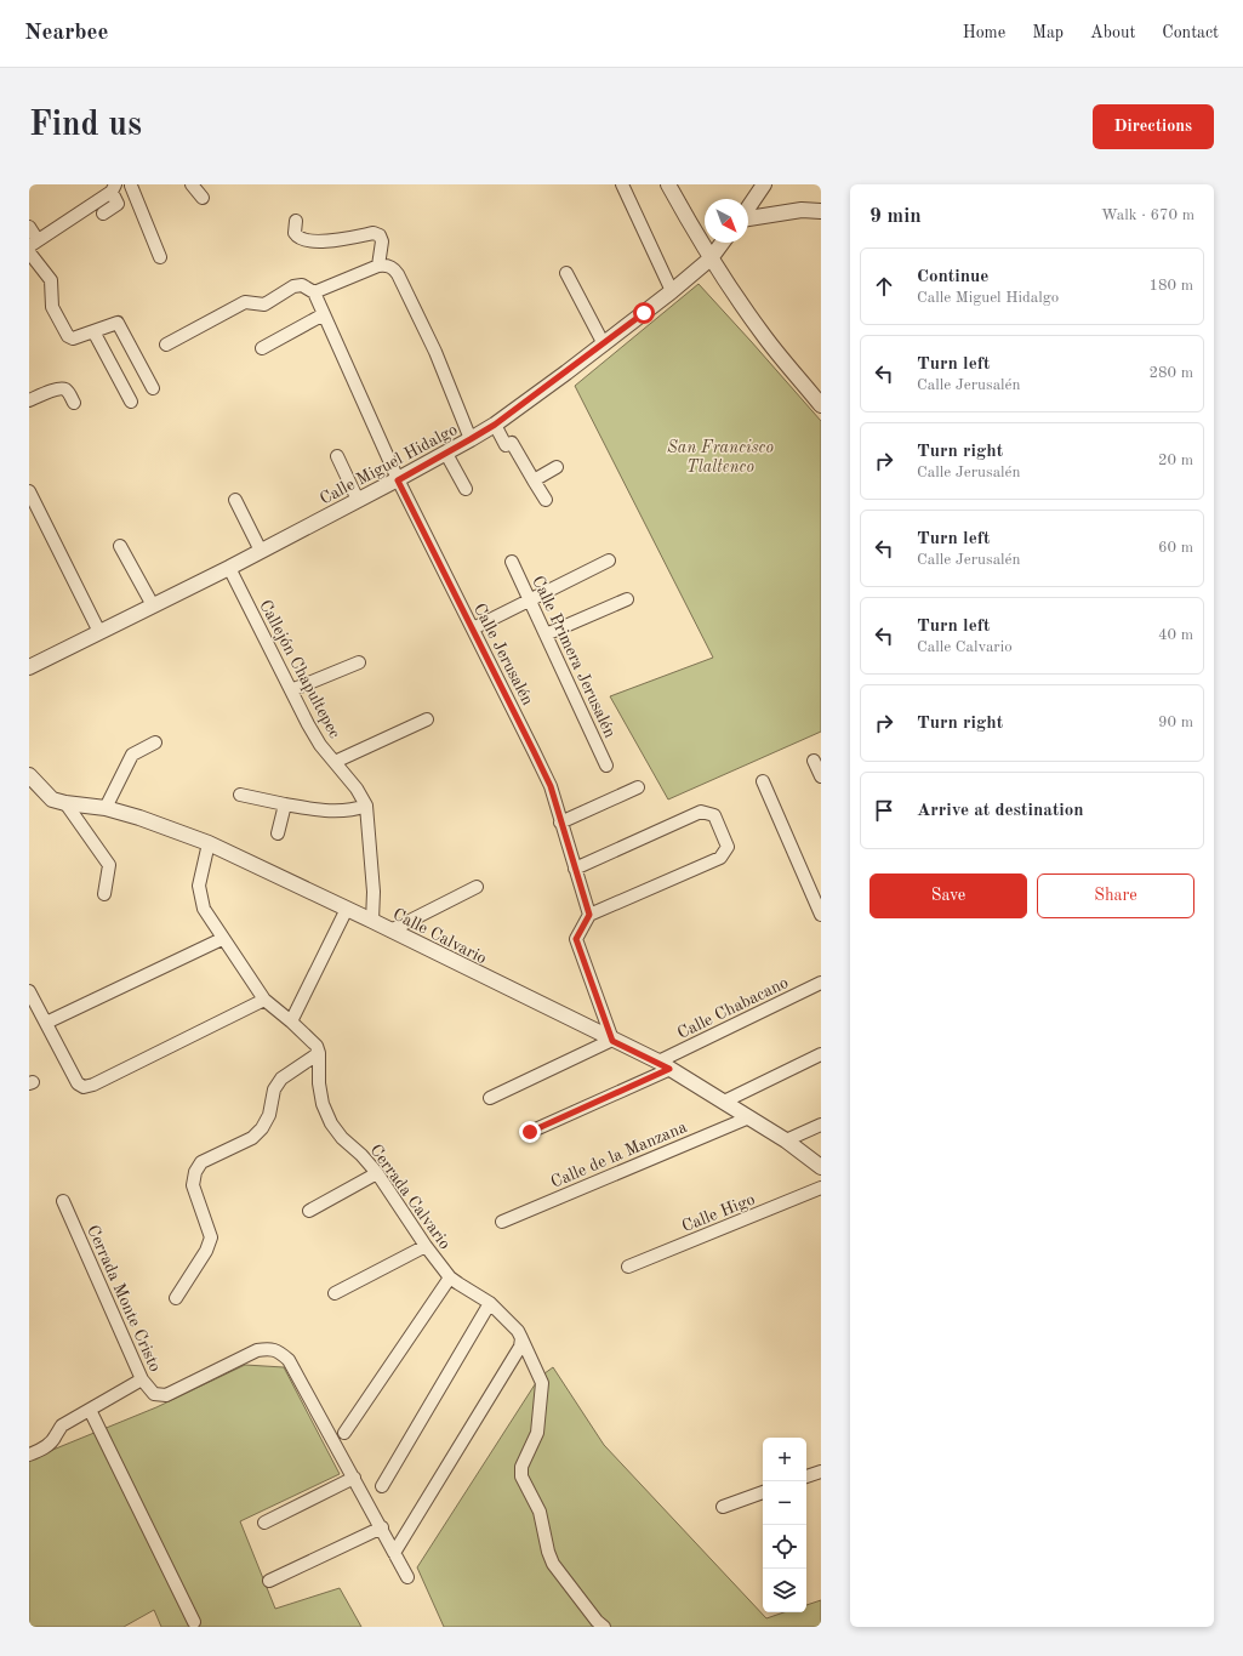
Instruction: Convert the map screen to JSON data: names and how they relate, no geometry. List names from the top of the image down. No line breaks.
{"streets":{"street":["Calle Miguel Hidalgo","Calle Jerusalén","Calle Primera Jerusalén","Callejón Chapultepec","Calle Calvario","Calle Chabacano","Calle de la Manzana","Cerrada Calvario","Calle Higo","Cerrada Monte Cristo"]},"crossings":[["Calle Miguel Hidalgo","Calle Jerusalén"],["Calle Miguel Hidalgo","Callejón Chapultepec"],["Callejón Chapultepec","Calle Calvario"],["Calle Calvario","Calle Chabacano"],["Calle Calvario","Calle de la Manzana"]],"parks":["San Francisco Tlaltenco"],"north":"bottom right","page":{"header":"Nearbee","nav":["Home","Map","About","Contact"],"buttons":["Directions",["Save","Share"]],"title":"Find us","heading":["9 min","Walk · 670 m"],"list":[["Continue","Calle Miguel Hidalgo","180 m"],["Turn left","Calle Jerusalén","280 m"],["Turn right","Calle Jerusalén","20 m"],["Turn left","Calle Jerusalén","60 m"],["Turn left","Calle Calvario","40 m"],["Turn right","90 m"],"Arrive at destination"],"map_buttons":["+","−"]}}
